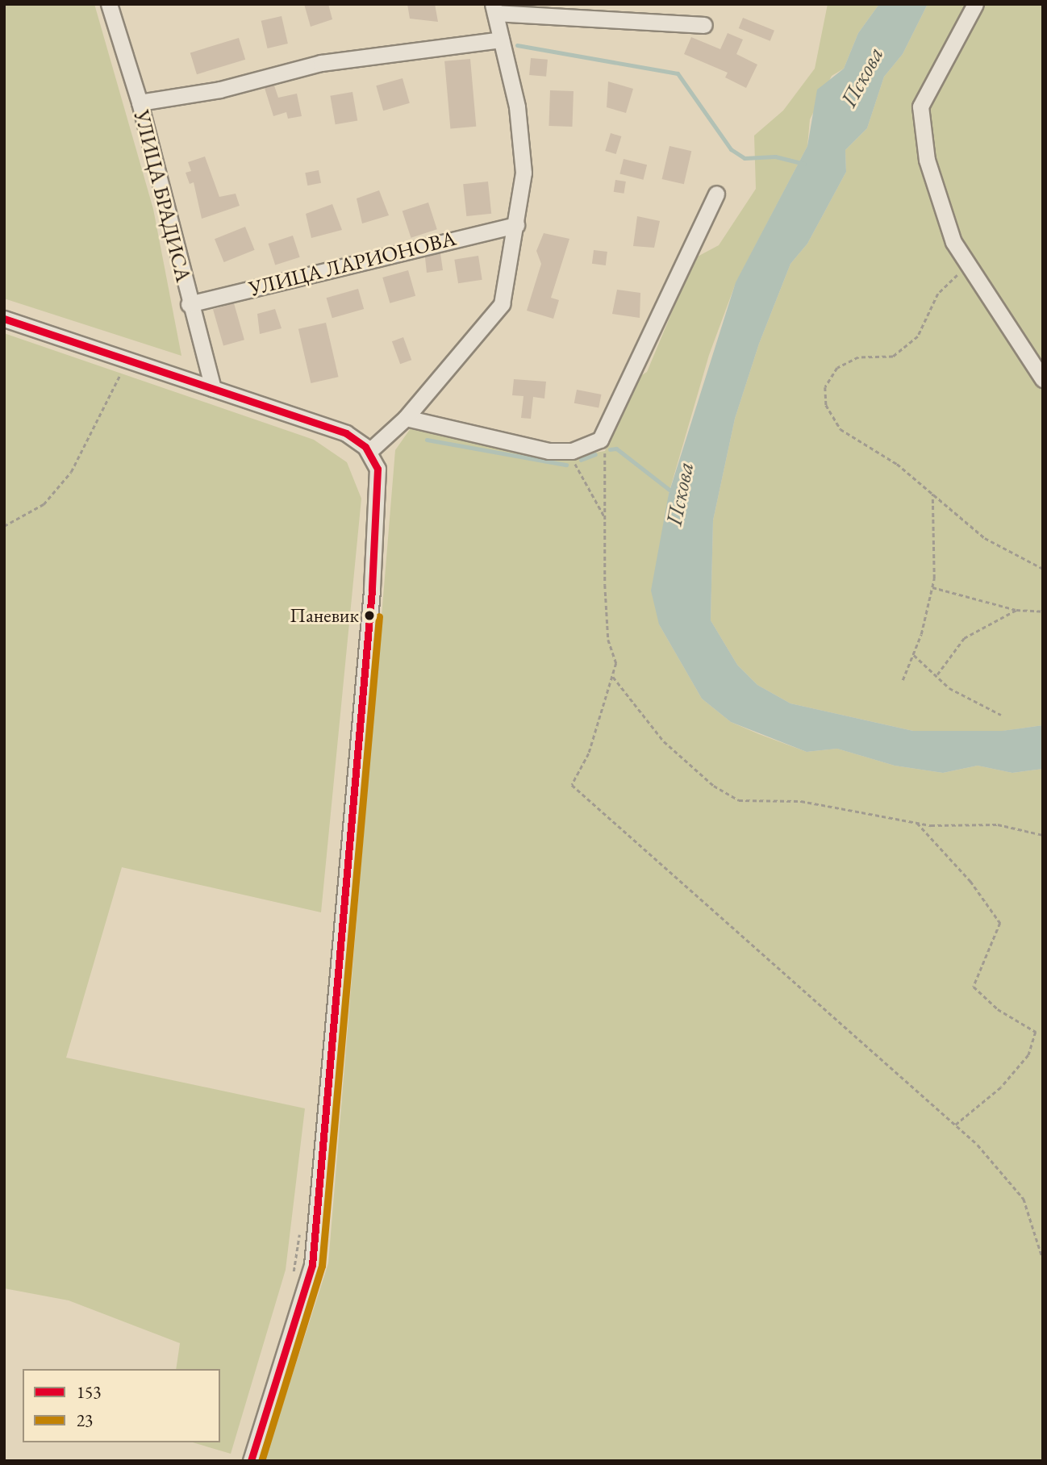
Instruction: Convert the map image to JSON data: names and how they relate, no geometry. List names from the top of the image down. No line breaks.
{"streets":{"street":["УЛИЦА БРАДИСА","УЛИЦА ЛАРИОНОВА"]},"crossings":[["УЛИЦА БРАДИСА","УЛИЦА ЛАРИОНОВА"]],"water":["Пскова"],"places":["Паневик"],"lines":["transit line 153","transit line 23"],"legend":["153","23"]}
